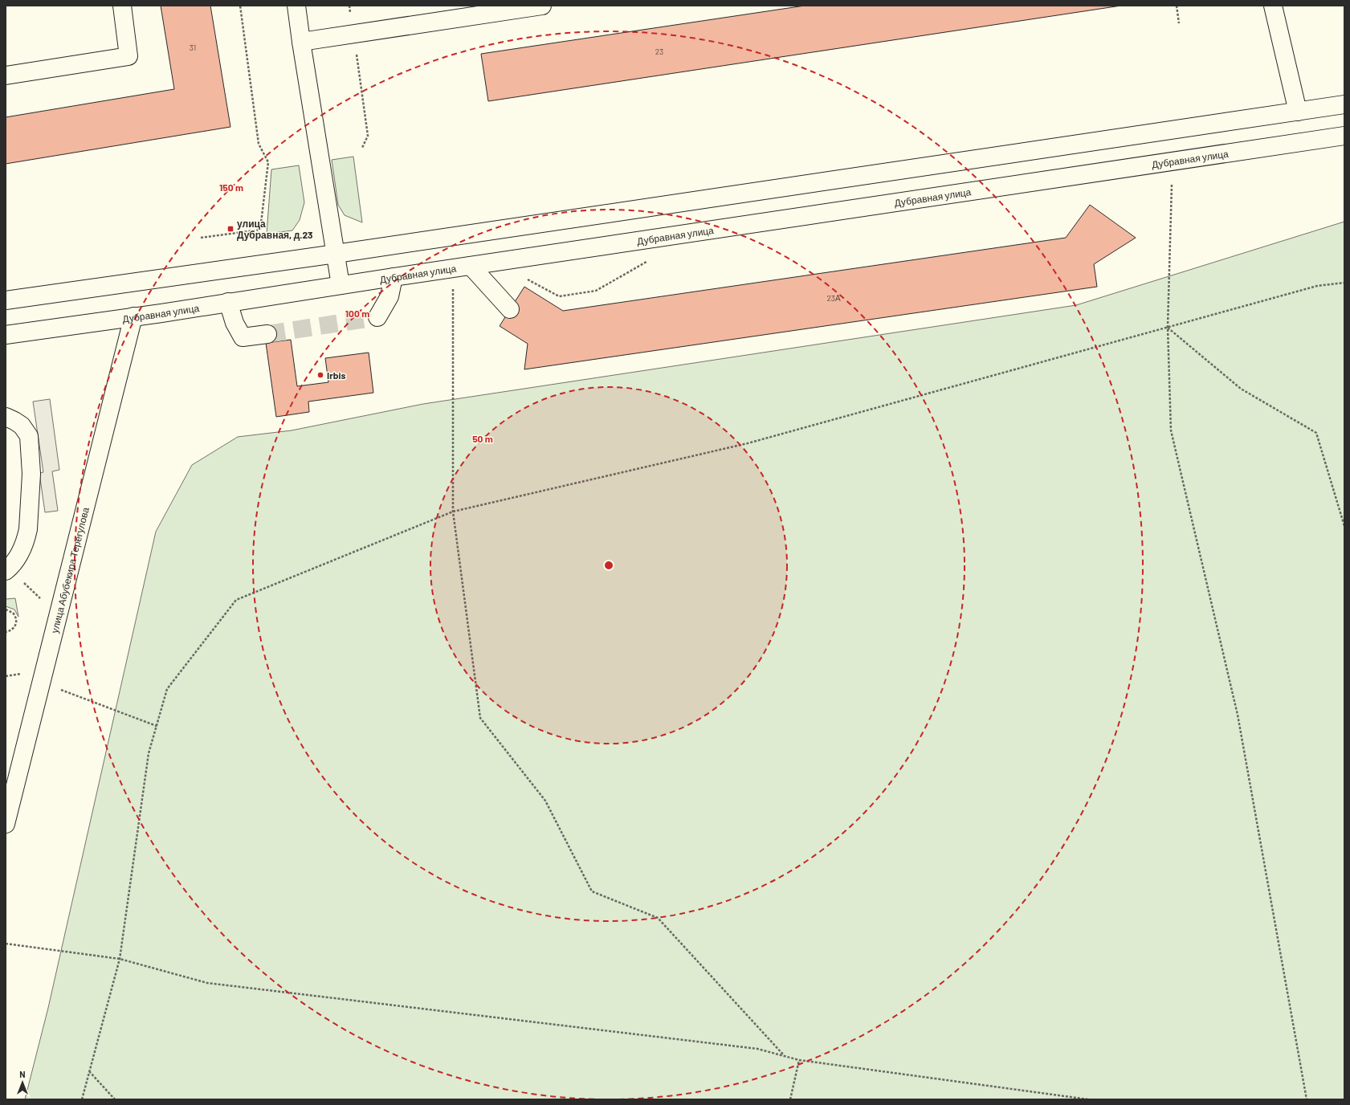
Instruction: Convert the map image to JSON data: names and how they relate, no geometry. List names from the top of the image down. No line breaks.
{"streets":{"street":["Дубравная улица","улица Абубекира Терегулова"]},"crossings":[["Дубравная улица","улица Абубекира Терегулова"]],"places":{"transit":["улица Дубравная, д.23"],"other":["Irbis"]},"house_numbers":["31","23","23А"],"north":"top","rings":["150 m","100 m","50 m"]}
